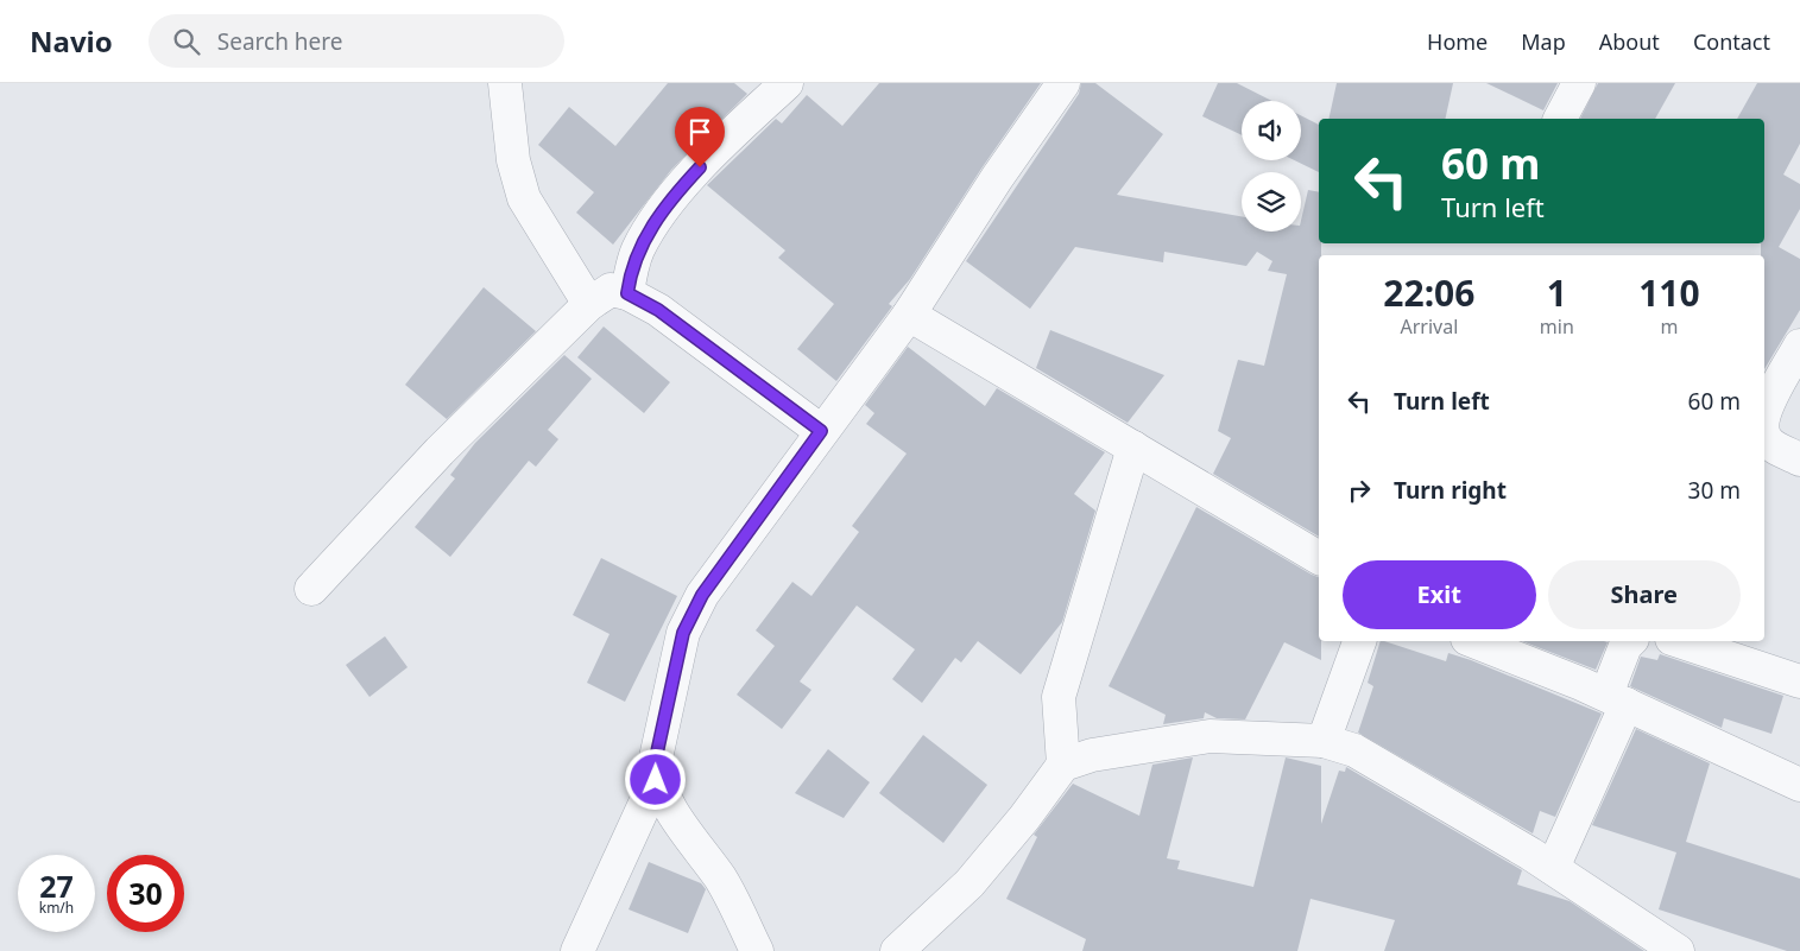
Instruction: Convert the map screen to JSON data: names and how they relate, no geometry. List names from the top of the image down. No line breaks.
{"page":{"header":"Navio","search":"Search here","nav":["Home","Map","About","Contact"],"turn":["60 m","Turn left"],"eta":["22:06","Arrival","1","min","110","m"],"list":[{"name":"Turn left","value":"60 m"},{"name":"Turn right","value":"30 m"}],"buttons":["Exit","Share"],"speed":"27 km/h","limit":"30"}}
